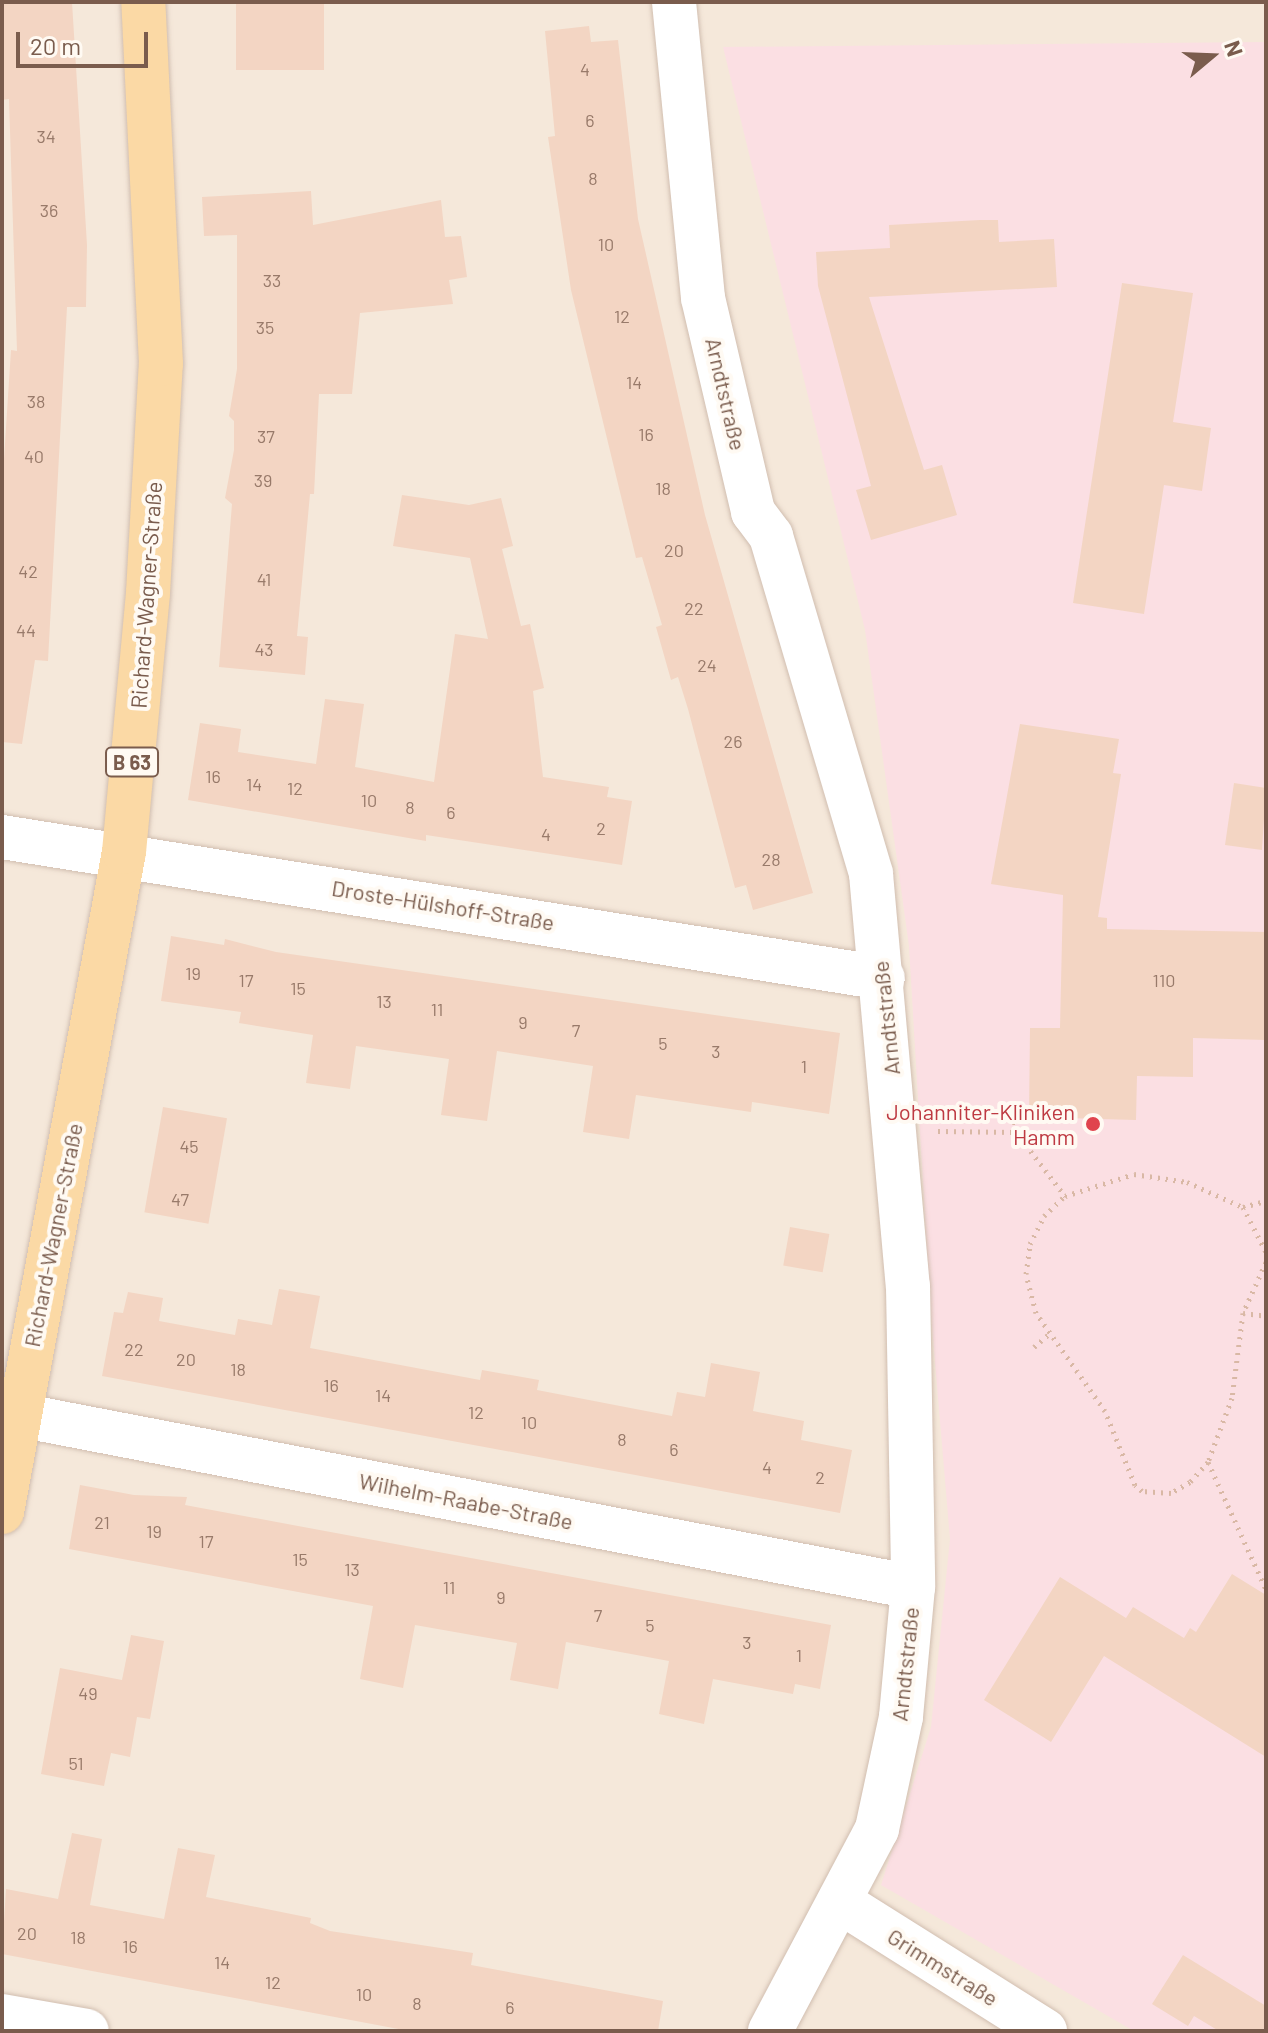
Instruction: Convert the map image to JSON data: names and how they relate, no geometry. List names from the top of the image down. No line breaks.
{"streets":{"main road":["Richard-Wagner-Straße","B 63"],"street":["Arndtstraße","Droste-Hülshoff-Straße","Wilhelm-Raabe-Straße","Grimmstraße"]},"crossings":[["Arndtstraße","Droste-Hülshoff-Straße"],["Arndtstraße","Wilhelm-Raabe-Straße"],["Arndtstraße","Grimmstraße"],["Richard-Wagner-Straße","Droste-Hülshoff-Straße"],["Richard-Wagner-Straße","Wilhelm-Raabe-Straße"]],"places":["Johanniter-Kliniken Hamm"],"house_numbers":["4","6","34","8","36","10","33","12","35","14","38","16","37","40","39","18","20","42","41","22","44","43","24","26","16","14","12","10","8","6","2","4","28","19","17","110","15","13","11","9","7","5","3","1","45","47","22","20","18","16","14","12","10","8","6","4","2","21","19","17","15","13","11","9","7","5","3","1","49","51","20","18","16","14","12","10","8","6"],"scale_bar":"20 m","north":"right"}
